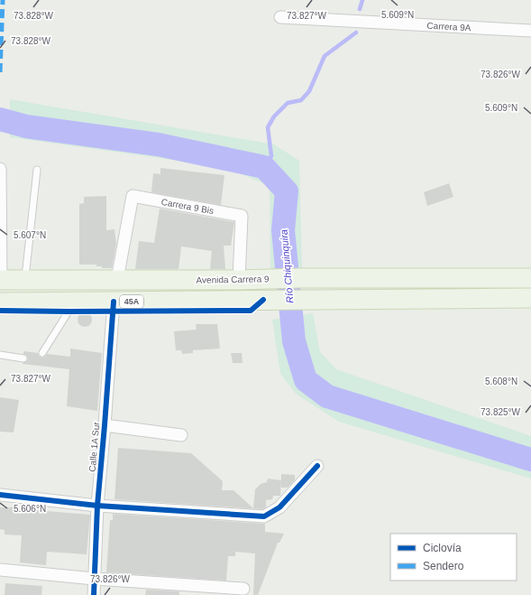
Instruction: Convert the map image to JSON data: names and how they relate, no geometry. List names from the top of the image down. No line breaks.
{"streets":{"main road":["Avenida Carrera 9","45A"],"street":["Carrera 9A","Carrera 9 Bis","Calle 1A Sur"]},"crossings":[["Carrera 9 Bis","Avenida Carrera 9"],["45A","Calle 1A Sur"]],"water":["Río Chiquinquira"],"legend":["Ciclovía","Sendero"],"coordinates":["5.609°N","73.828°W","73.827°W","73.826°W","5.607°N","5.608°N","73.825°W","5.606°N"]}
